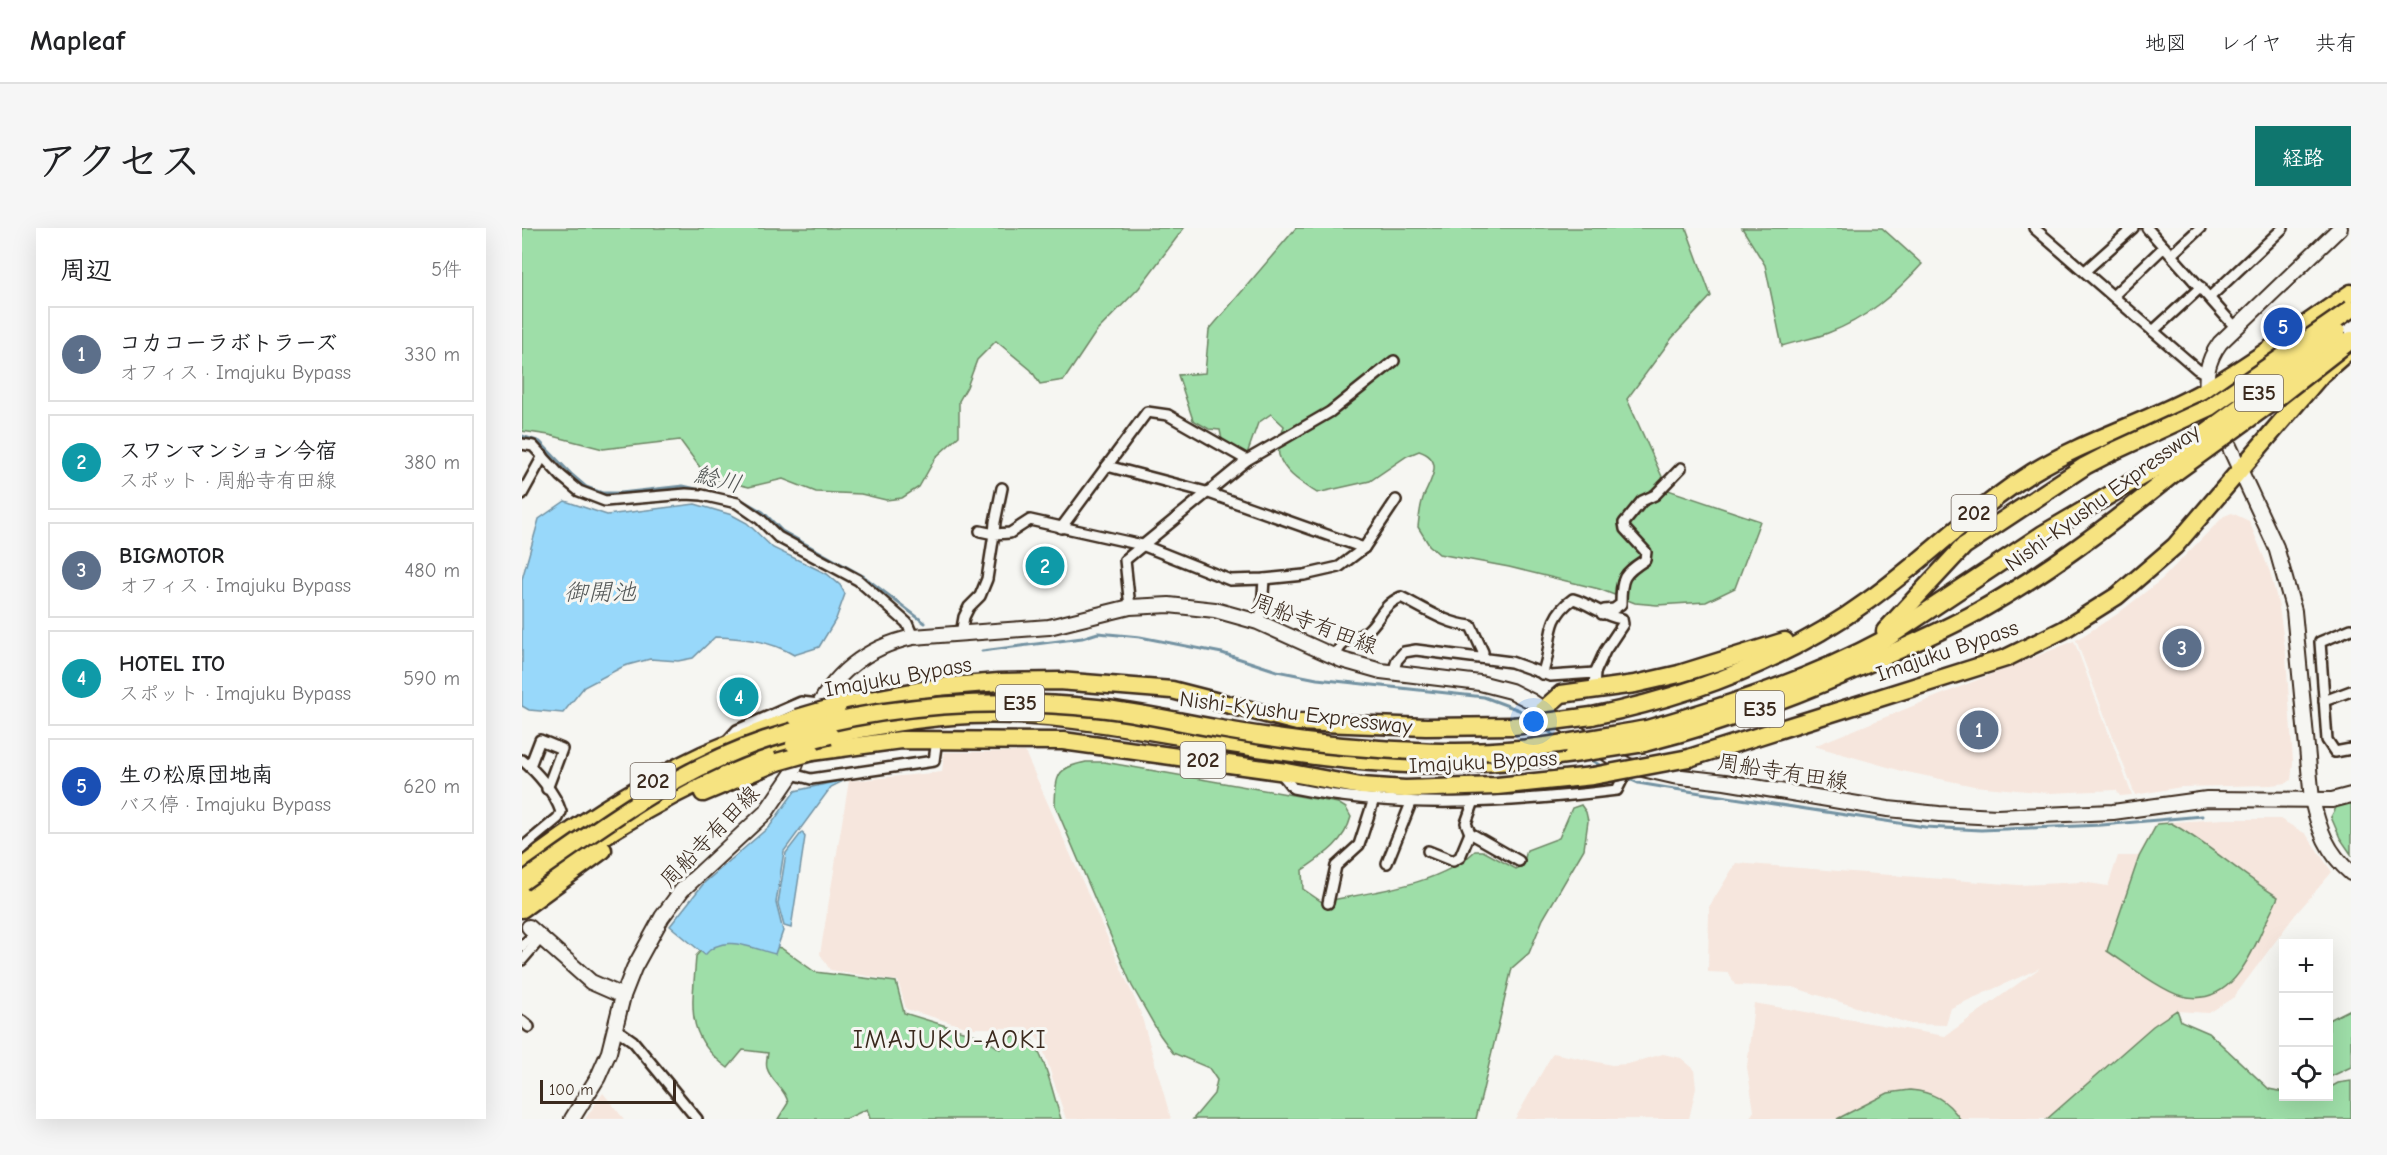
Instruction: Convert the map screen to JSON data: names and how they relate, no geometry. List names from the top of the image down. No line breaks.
{"streets":{"highway":["E35","Nishi-Kyushu Expressway","202","Imajuku Bypass"],"main road":["周船寺有田線"]},"districts":["IMAJUKU-AOKI"],"water":["鯰川","御開池"],"scale_bar":"100 m","page":{"header":"Mapleaf","nav":["地図","レイヤ","共有"],"title":"アクセス","buttons":"経路","heading":["周辺","5件"],"pins":["5","2","3","4","1"],"list":[{"mark":"1","name":"コカコーラボトラーズ","note":"オフィス · Imajuku Bypass","value":"330 m"},{"mark":"2","name":"スワンマンション今宿","note":"スポット · 周船寺有田線","value":"380 m"},{"mark":"3","name":"BIGMOTOR","note":"オフィス · Imajuku Bypass","value":"480 m"},{"mark":"4","name":"HOTEL ITO","note":"スポット · Imajuku Bypass","value":"590 m"},{"mark":"5","name":"生の松原団地南","note":"バス停 · Imajuku Bypass","value":"620 m"}],"map_buttons":["+","−"],"scale":"100 m"}}
